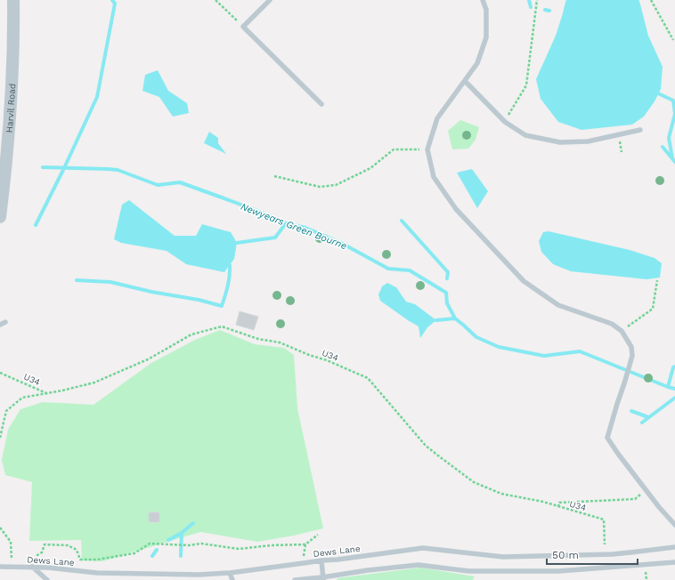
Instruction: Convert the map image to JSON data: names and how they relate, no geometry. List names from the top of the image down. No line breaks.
{"streets":{"street":["Harvil Road"],"lane":["Dews Lane"],"path":["U34"]},"water":["Newyears Green Bourne"],"scale_bar":"50 m"}
